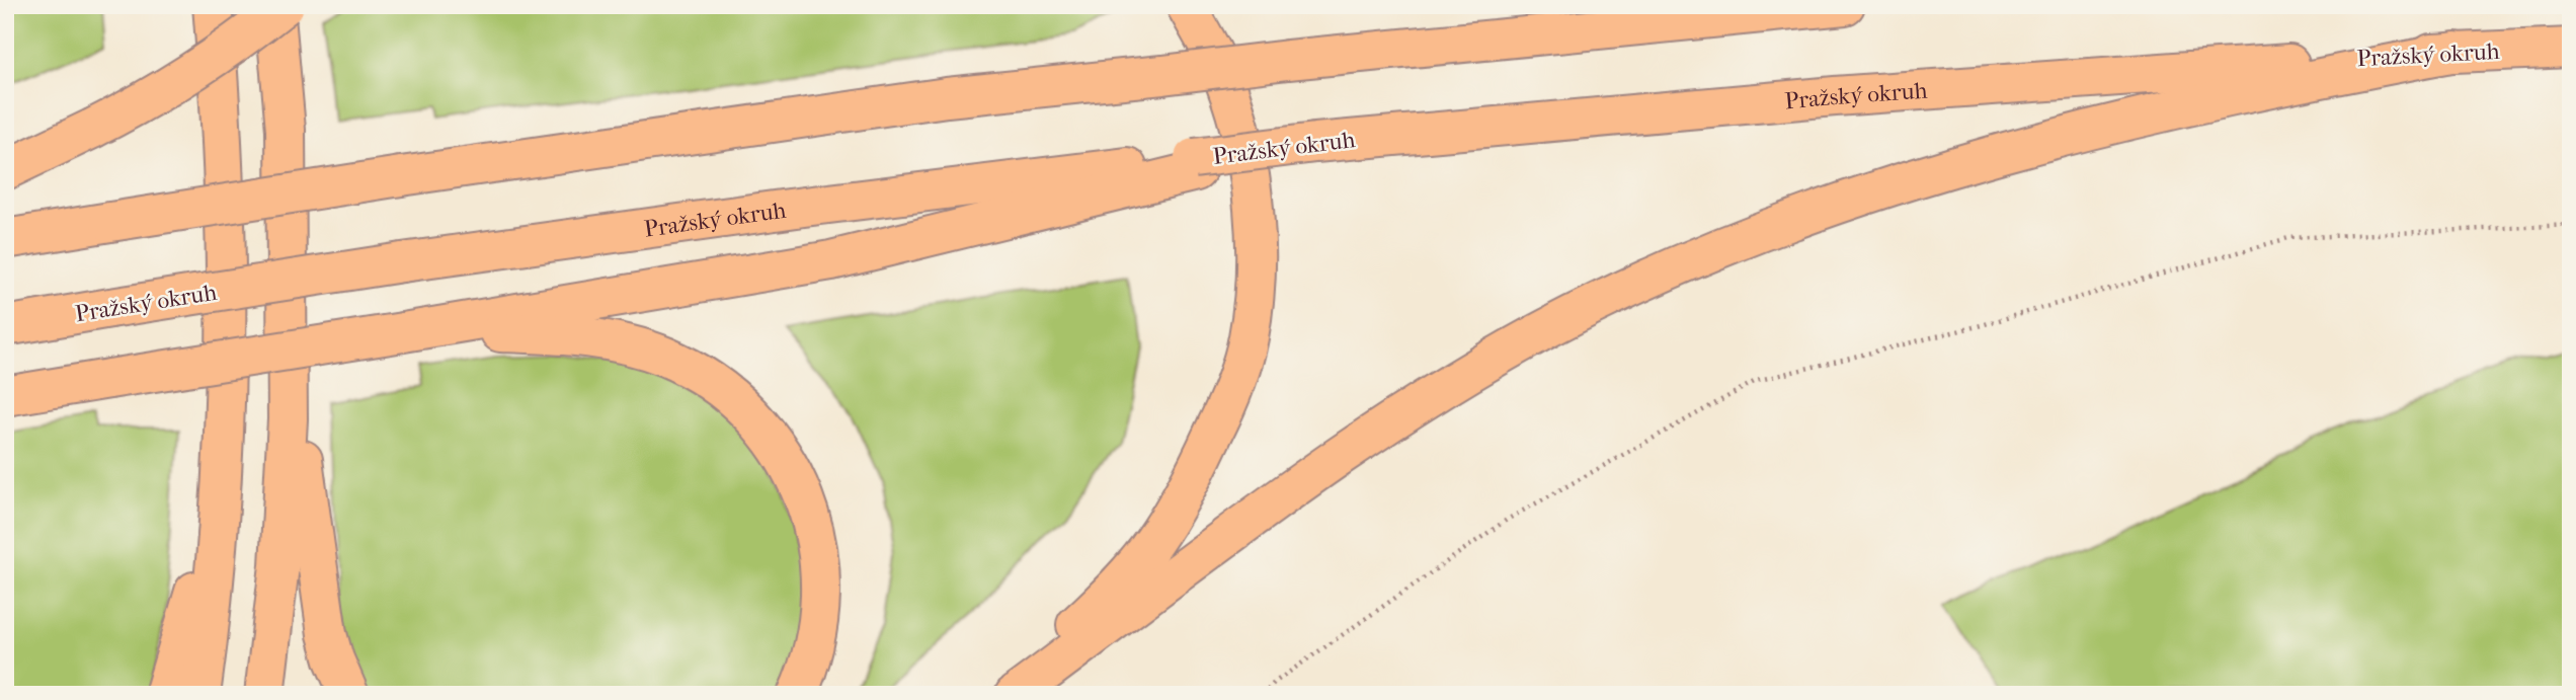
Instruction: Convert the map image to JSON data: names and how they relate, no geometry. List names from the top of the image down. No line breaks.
{"streets":{"highway":["Pražský okruh"]}}
